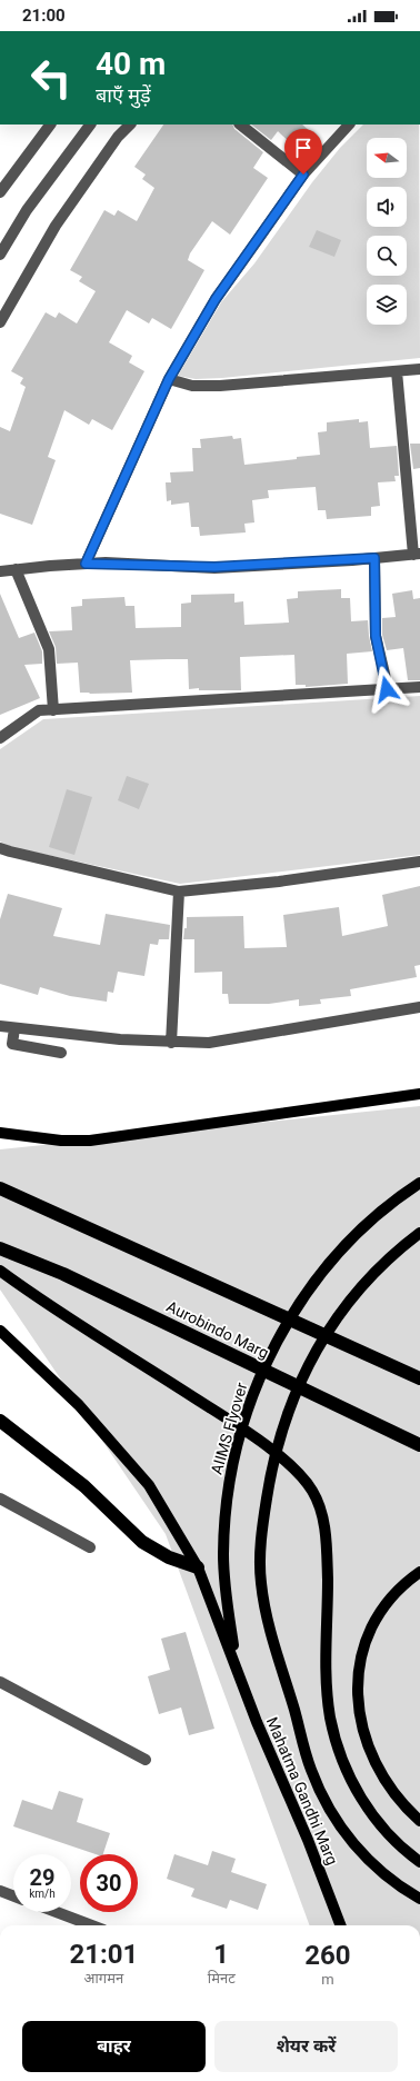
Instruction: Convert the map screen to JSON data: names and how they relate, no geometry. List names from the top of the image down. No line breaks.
{"streets":{"highway":["Aurobindo Marg"],"main road":["AIIMS Flyover","Mahatma Gandhi Marg"]},"crossings":[["AIIMS Flyover","Mahatma Gandhi Marg"]],"north":"left","page":{"status":"21:00","turn":["40 m","बाएँ मुड़ें"],"speed":"29 km/h","limit":"30","eta":["21:01","आगमन","1","मिनट","260","m"],"buttons":["बाहर","शेयर करें"]}}
